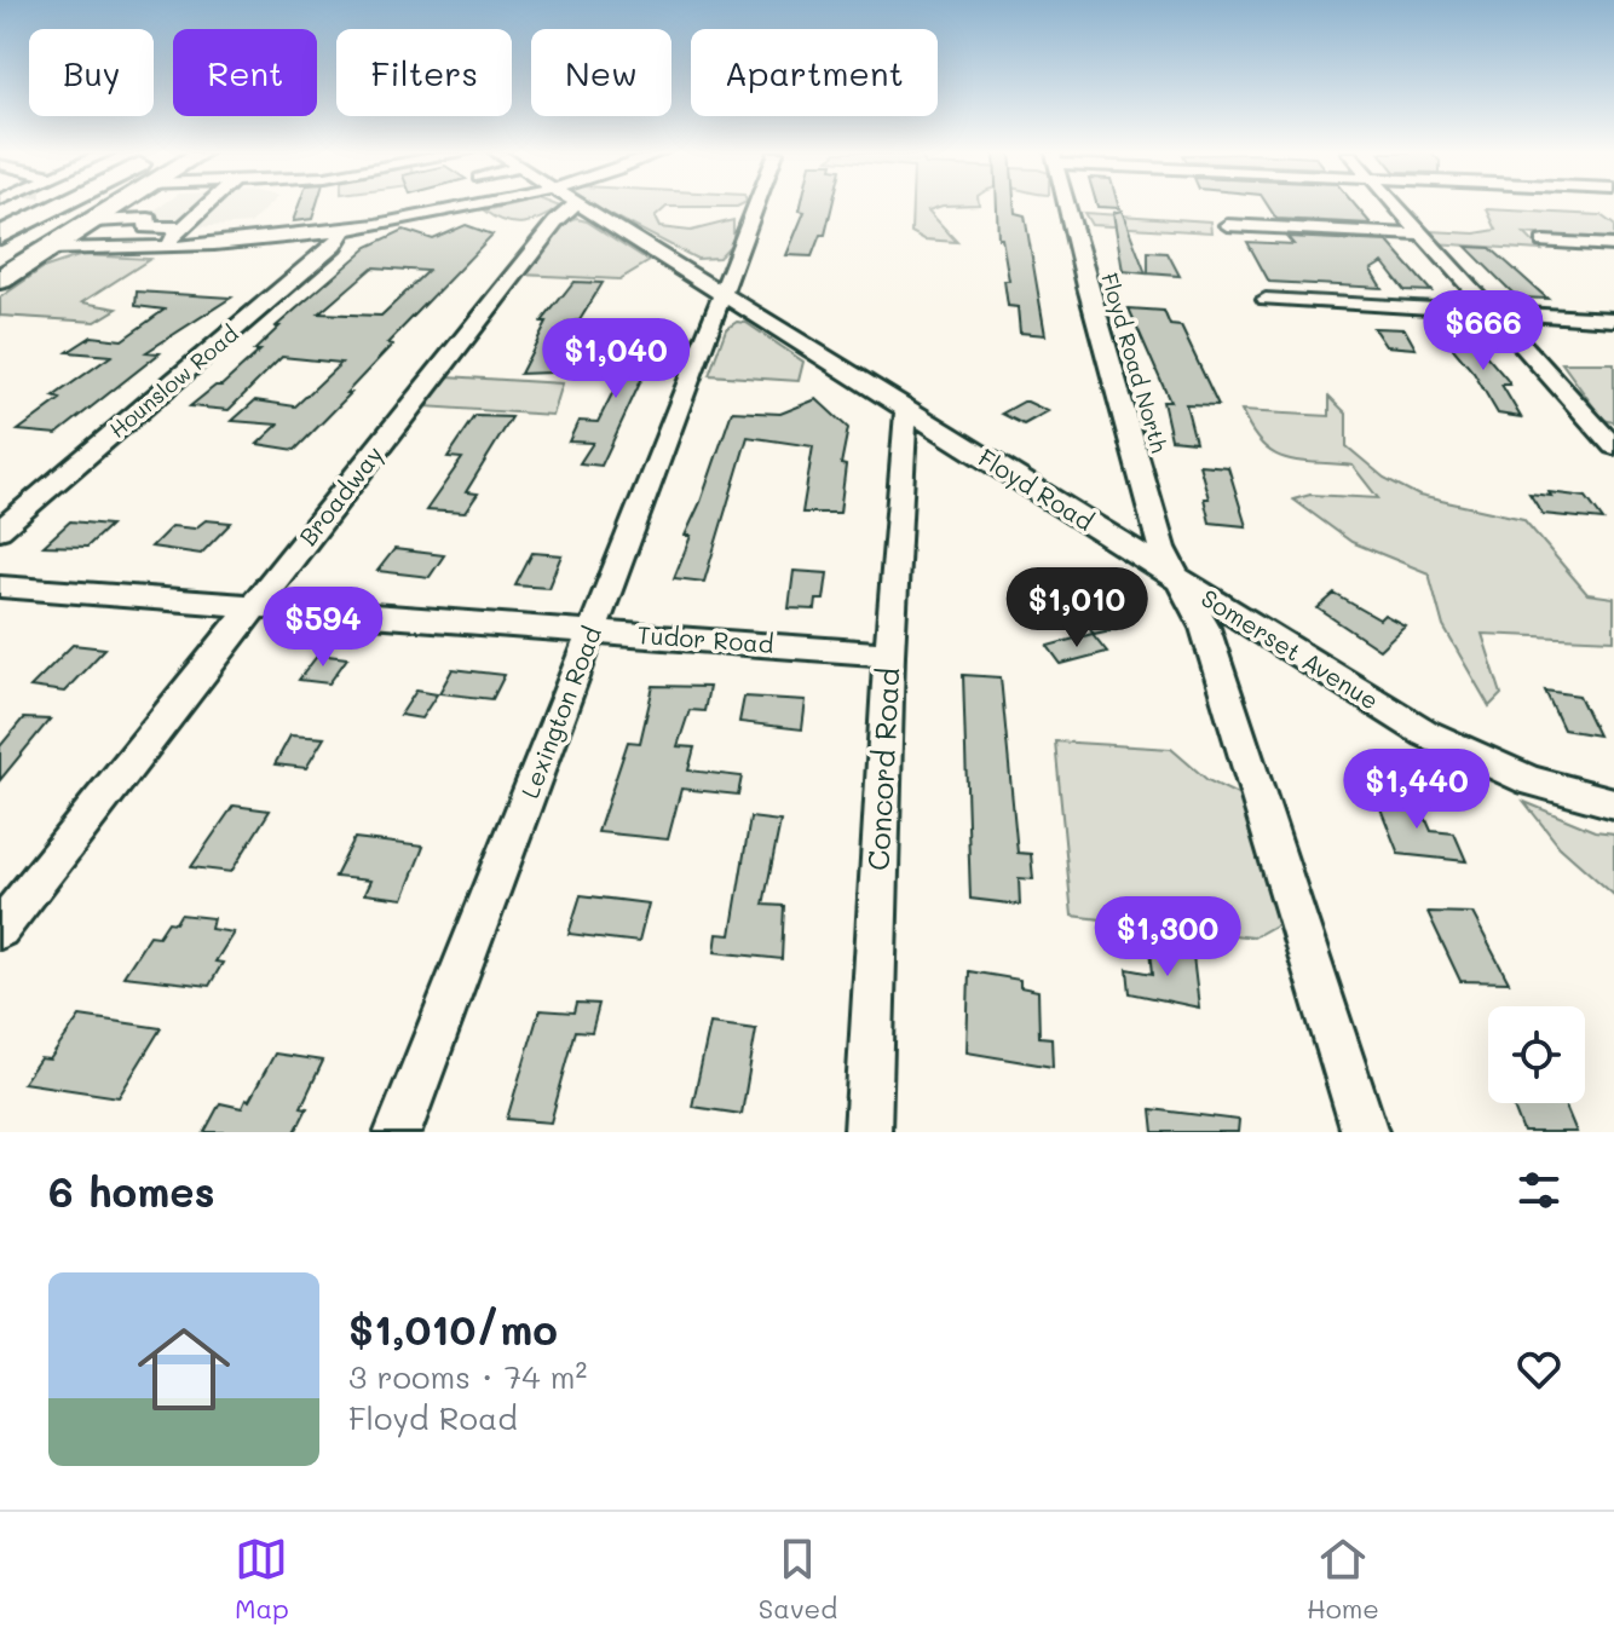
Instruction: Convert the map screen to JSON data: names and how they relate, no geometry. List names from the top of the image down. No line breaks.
{"streets":{"street":["Floyd Road North","Hounslow Road","Floyd Road","Broadway","Tudor Road","Somerset Avenue","Lexington Road","Concord Road"]},"crossings":[["Floyd Road North","Floyd Road"],["Floyd Road North","Somerset Avenue"],["Floyd Road","Somerset Avenue"],["Floyd Road","Lexington Road"],["Floyd Road","Concord Road"],["Broadway","Tudor Road"],["Tudor Road","Lexington Road"],["Tudor Road","Concord Road"]],"page":{"chip":["Buy","Rent","Filters","New","Apartment"],"price":["$666","$1,040","$1,010","$594","$1,440","$1,300"],"heading":"6 homes","list":[{"name":"$1,010/mo","note":"3 rooms · 74 m² · Floyd Road"}],"tabs":["Map","Saved","Home"]}}
